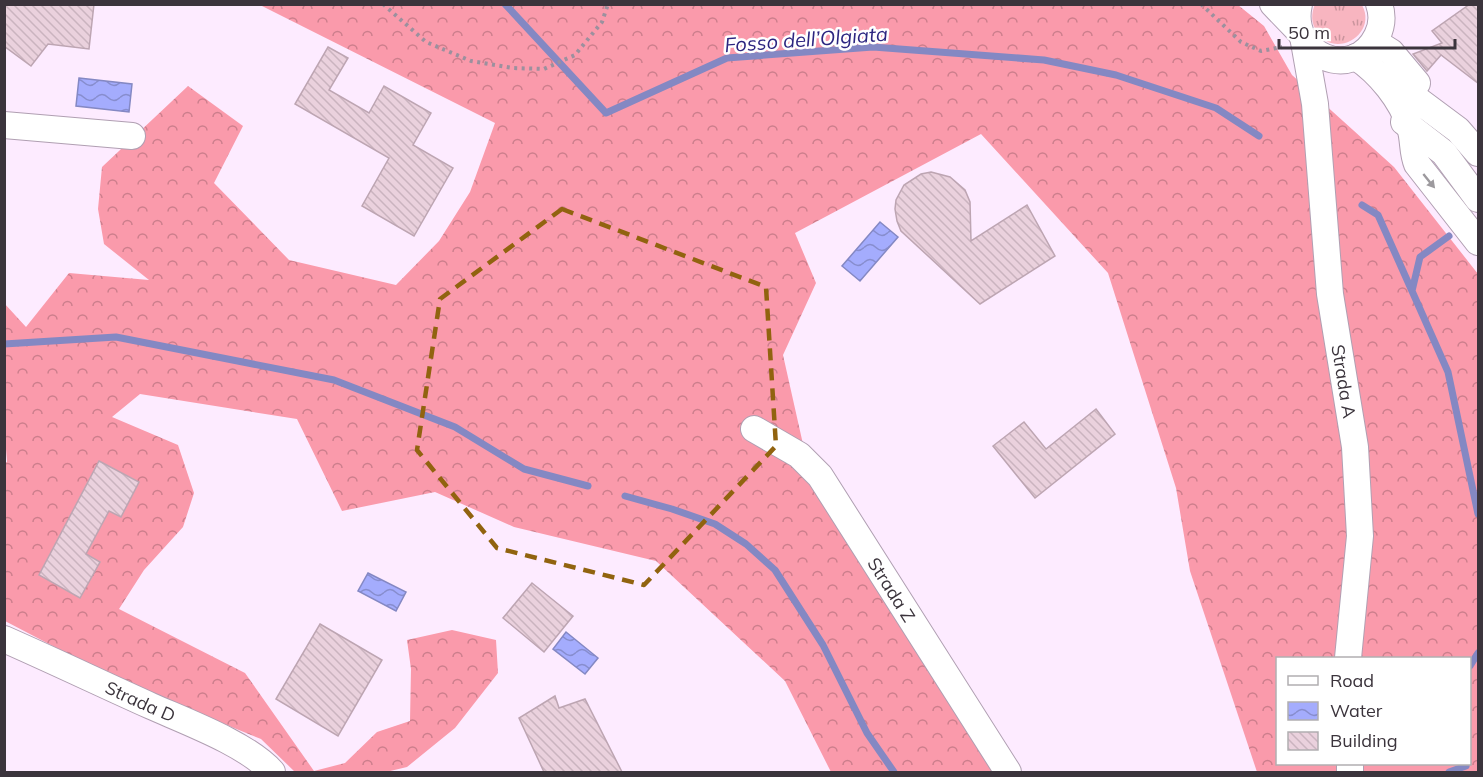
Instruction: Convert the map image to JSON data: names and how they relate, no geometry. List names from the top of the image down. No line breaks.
{"streets":{"street":["Strada A","Strada Z","Strada D"]},"water":["Fosso dell’Olgiata"],"legend":["Road","Water","Building"],"scale_bar":"50 m"}
